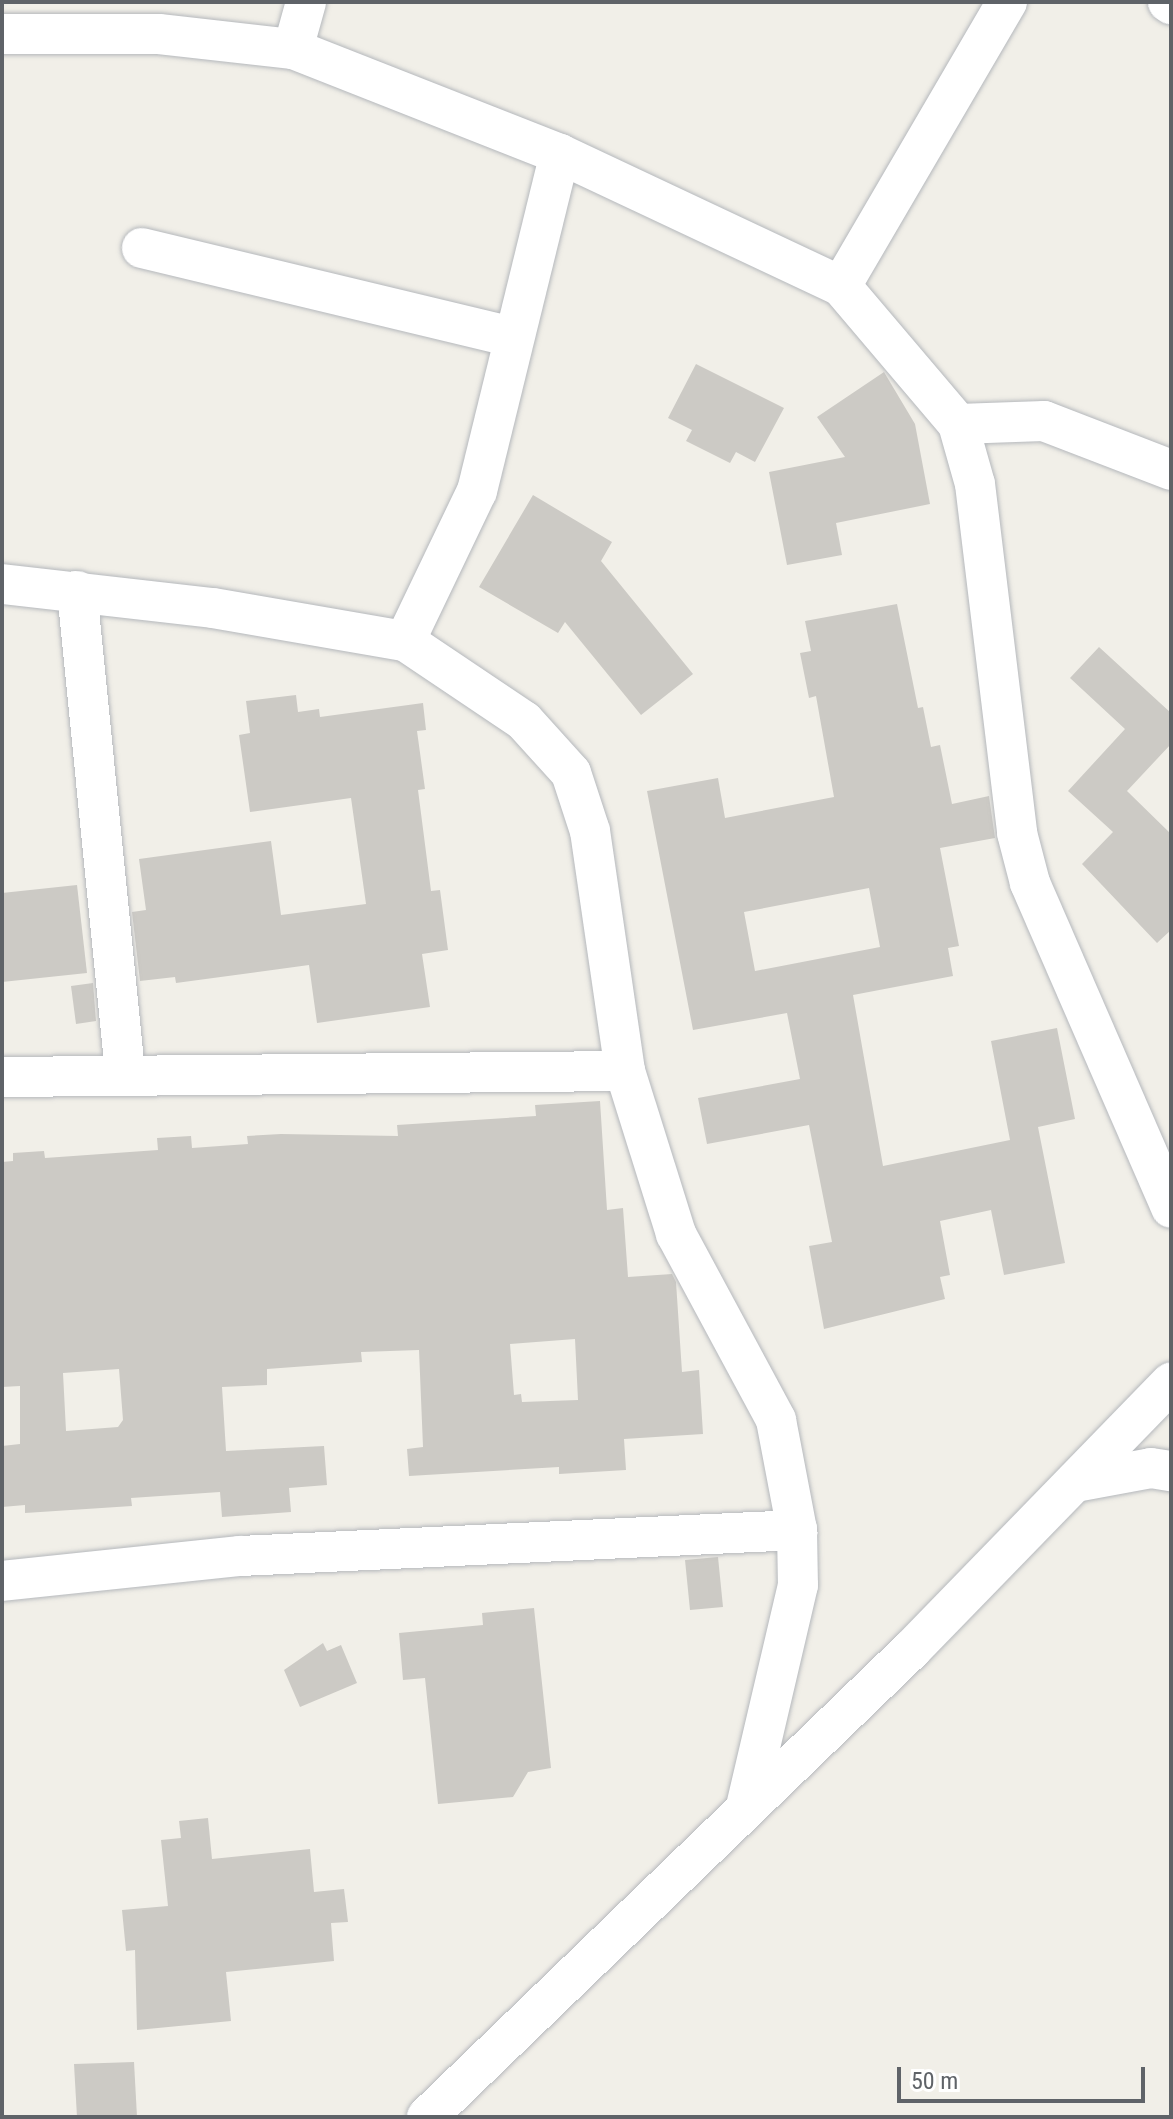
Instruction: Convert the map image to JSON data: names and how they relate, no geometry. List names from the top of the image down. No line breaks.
{"scale_bar":"50 m"}
